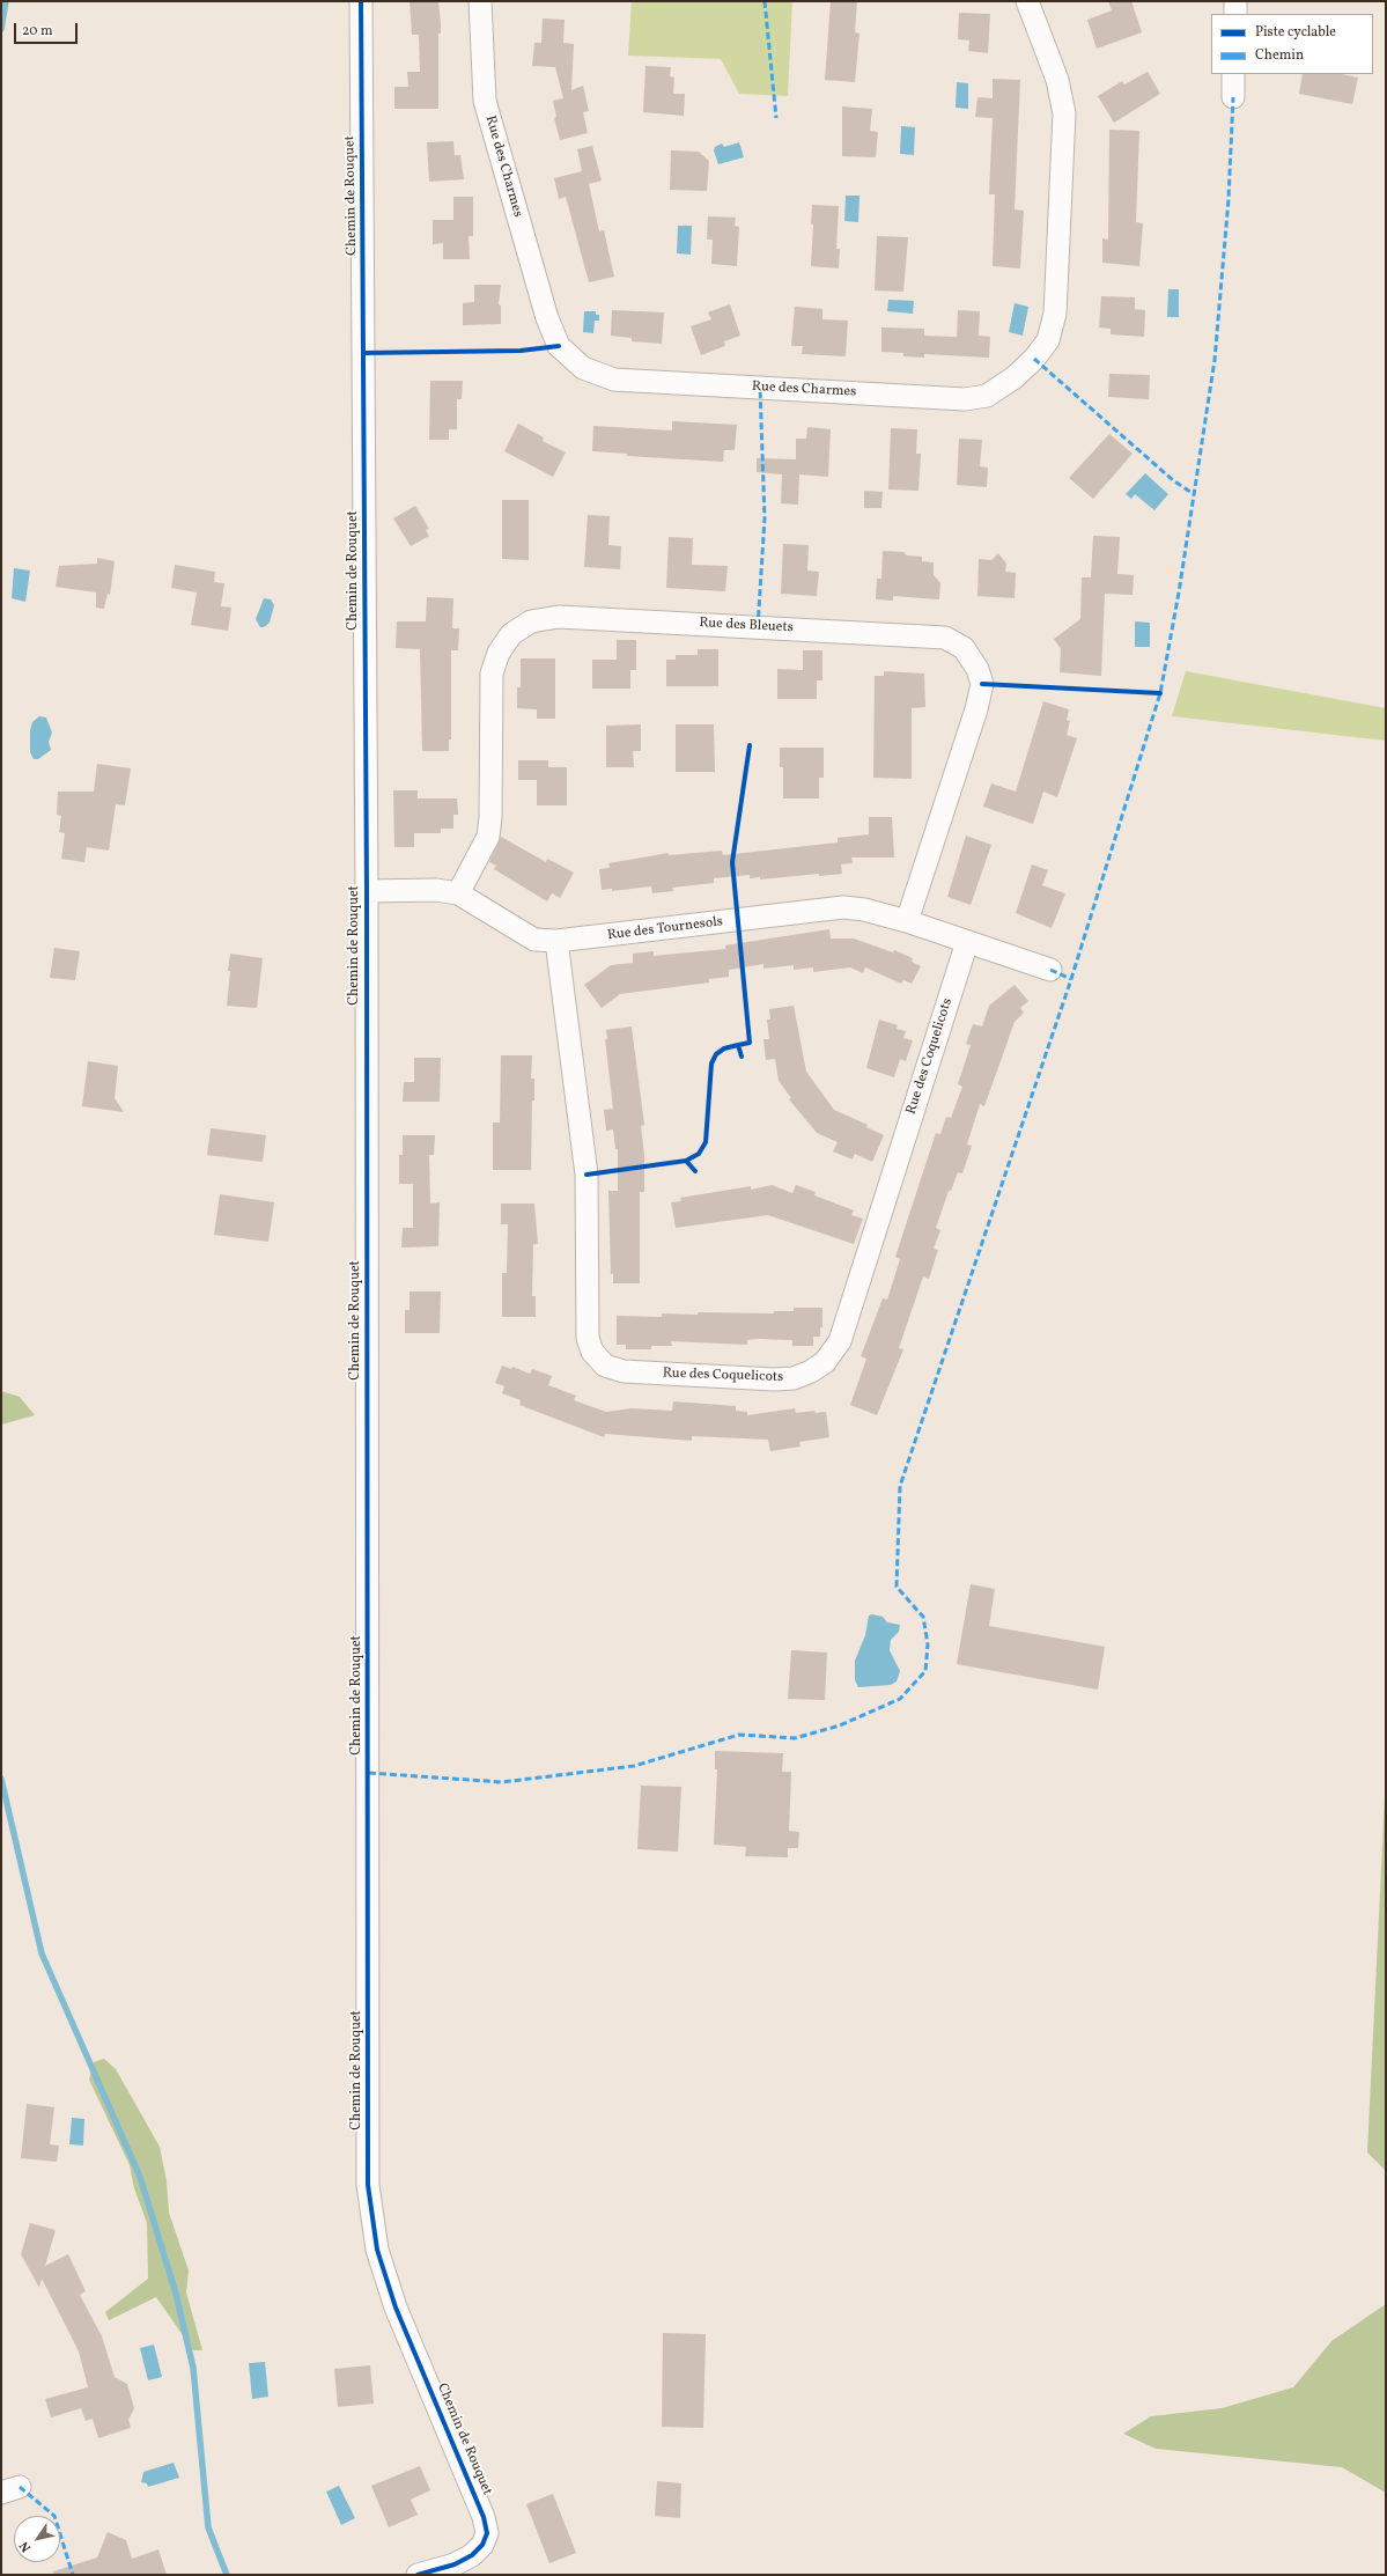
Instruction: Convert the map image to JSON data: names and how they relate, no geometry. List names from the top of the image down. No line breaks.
{"streets":{"street":["Rue des Charmes","Chemin de Rouquet","Rue des Bleuets","Rue des Tournesols","Rue des Coquelicots"]},"crossings":[["Chemin de Rouquet","Rue des Tournesols"],["Rue des Bleuets","Rue des Tournesols"],["Rue des Tournesols","Rue des Coquelicots"]],"legend":["Piste cyclable","Chemin"],"scale_bar":"20 m","north":"bottom left"}
